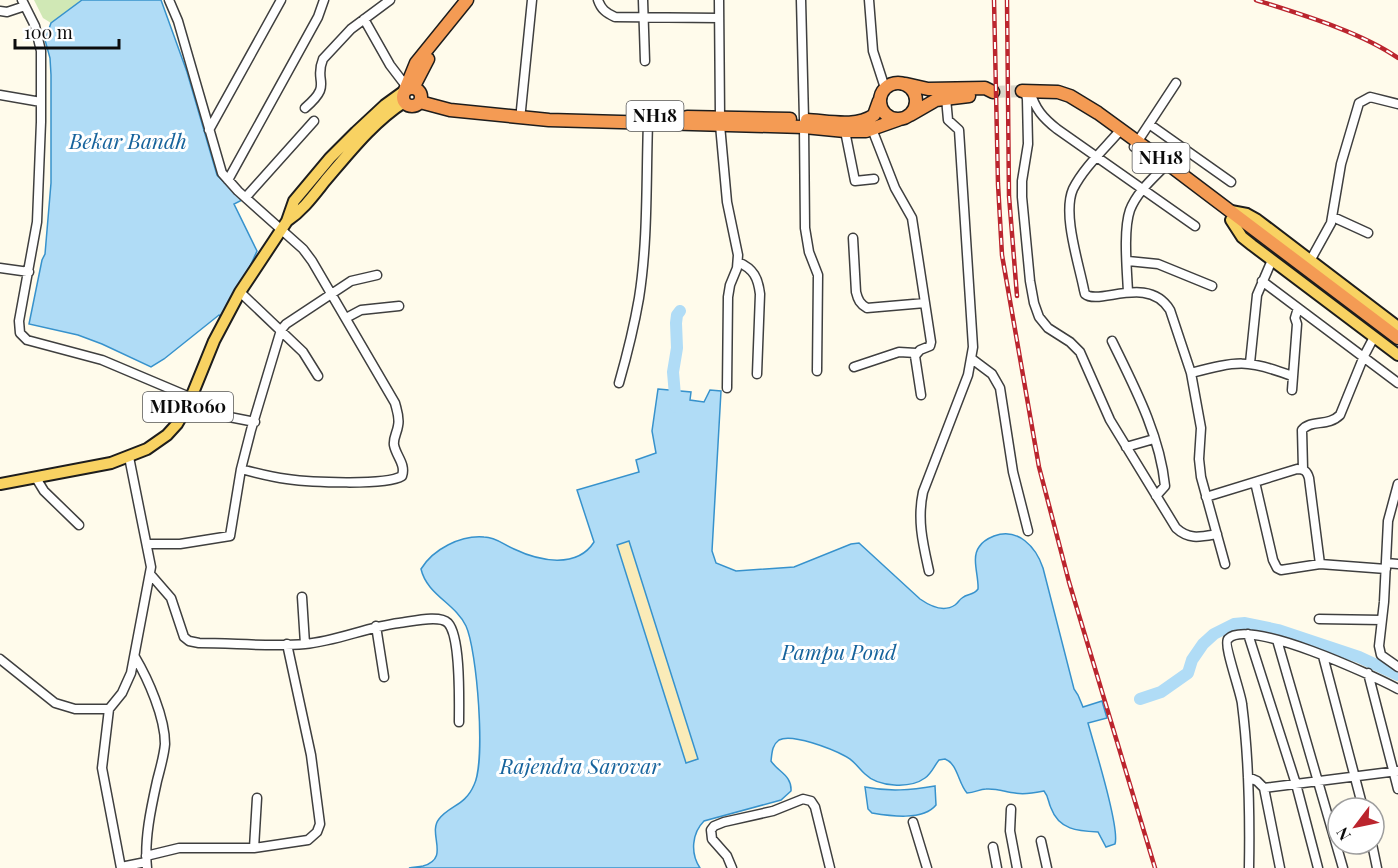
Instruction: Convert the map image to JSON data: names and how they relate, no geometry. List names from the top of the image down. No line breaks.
{"streets":{"highway":["NH18"],"main road":["MDR060"]},"crossings":[["NH18","MDR060"]],"water":["Bekar Bandh","Pampu Pond","Rajendra Sarovar"],"scale_bar":"100 m","north":"bottom left"}
